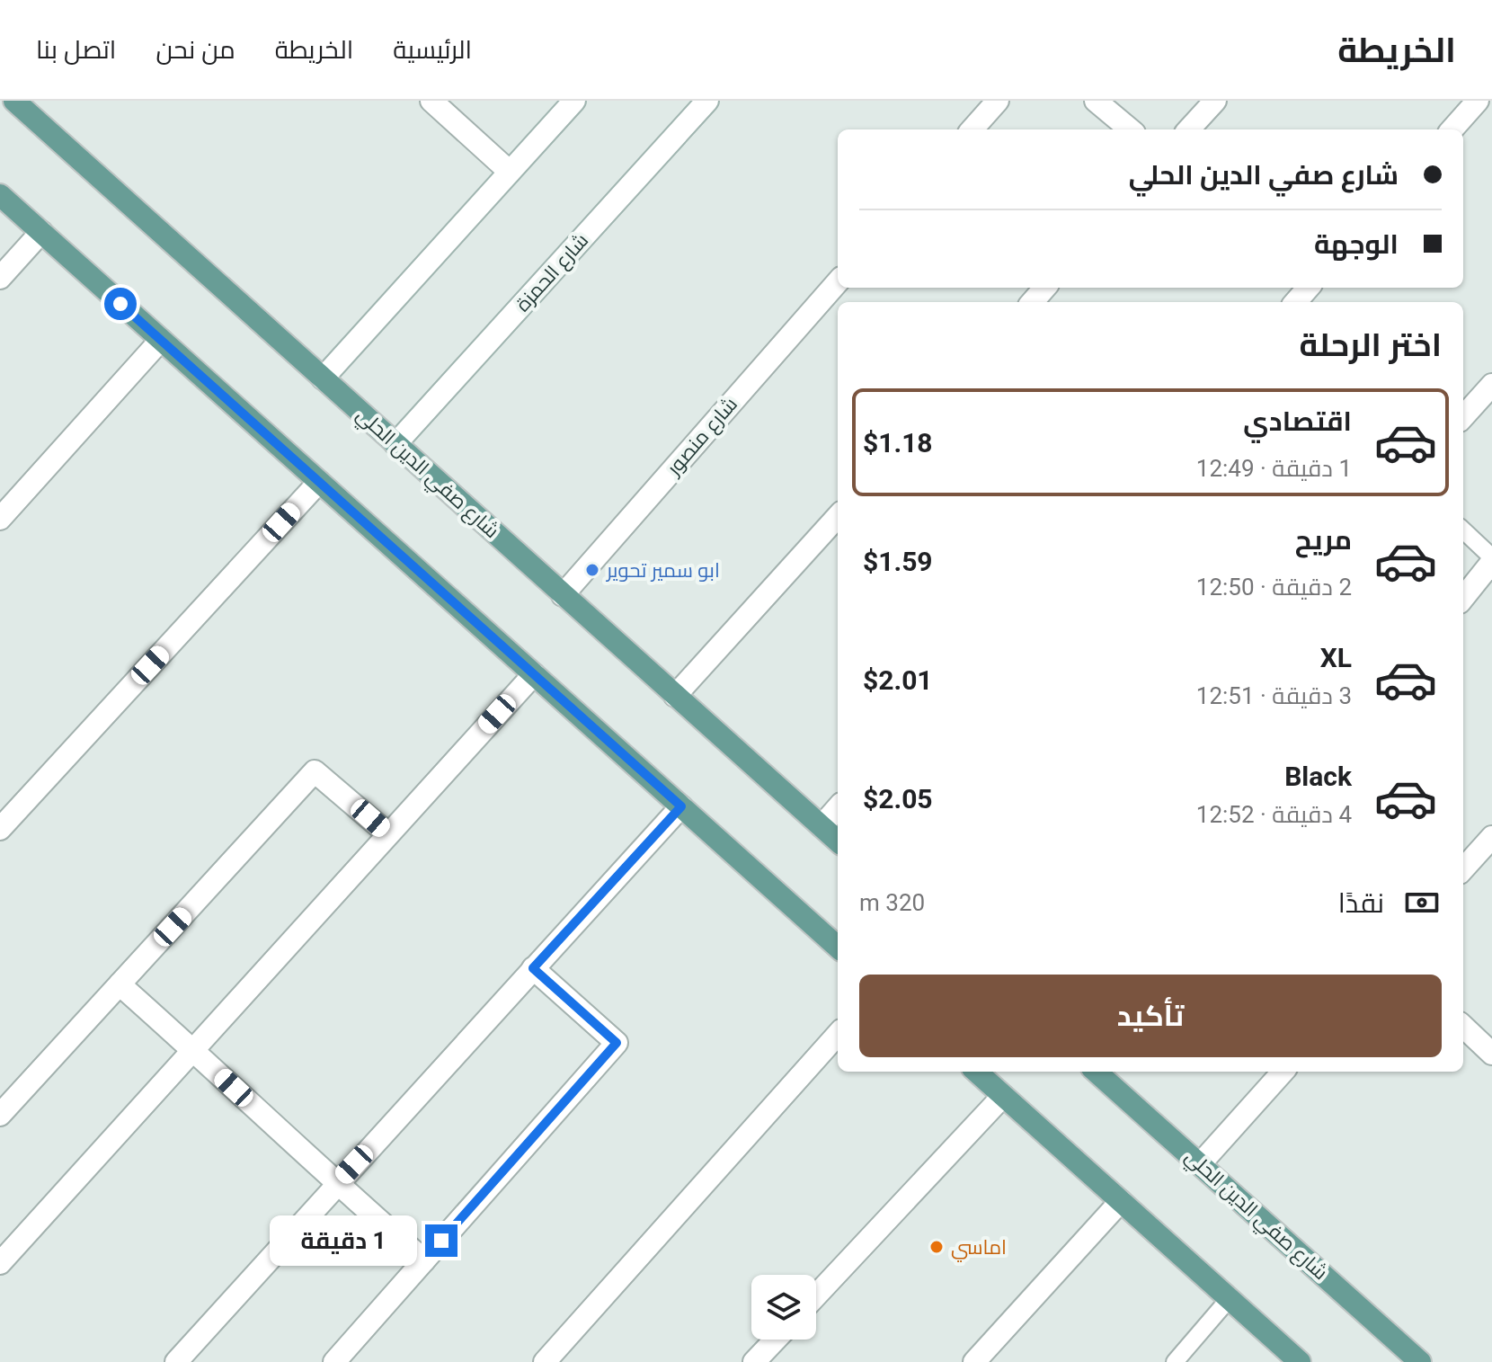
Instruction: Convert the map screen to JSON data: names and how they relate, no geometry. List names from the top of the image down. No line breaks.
{"streets":{"main road":["شارع صفي الدين الحلي"],"street":["شارع الحمزة","شارع منصور"]},"crossings":[["شارع الحمزة","شارع صفي الدين الحلي"],["شارع منصور","شارع صفي الدين الحلي"]],"places":["ابو سمير تحوير","اماسي"],"page":{"header":"الخريطة","nav":["الرئيسية","الخريطة","من نحن","اتصل بنا"],"banner":["شارع صفي الدين الحلي","الوجهة"],"heading":"اختر الرحلة","list":[{"name":"اقتصادي","note":"1 دقيقة · 12:49","value":"$1.18"},{"name":"مريح","note":"2 دقيقة · 12:50","value":"$1.59"},{"name":"XL","note":"3 دقيقة · 12:51","value":"$2.01"},{"name":"Black","note":"4 دقيقة · 12:52","value":"$2.05"}],"pay":["نقدًا","320 m"],"buttons":"تأكيد","bubble":"1 دقيقة"}}
